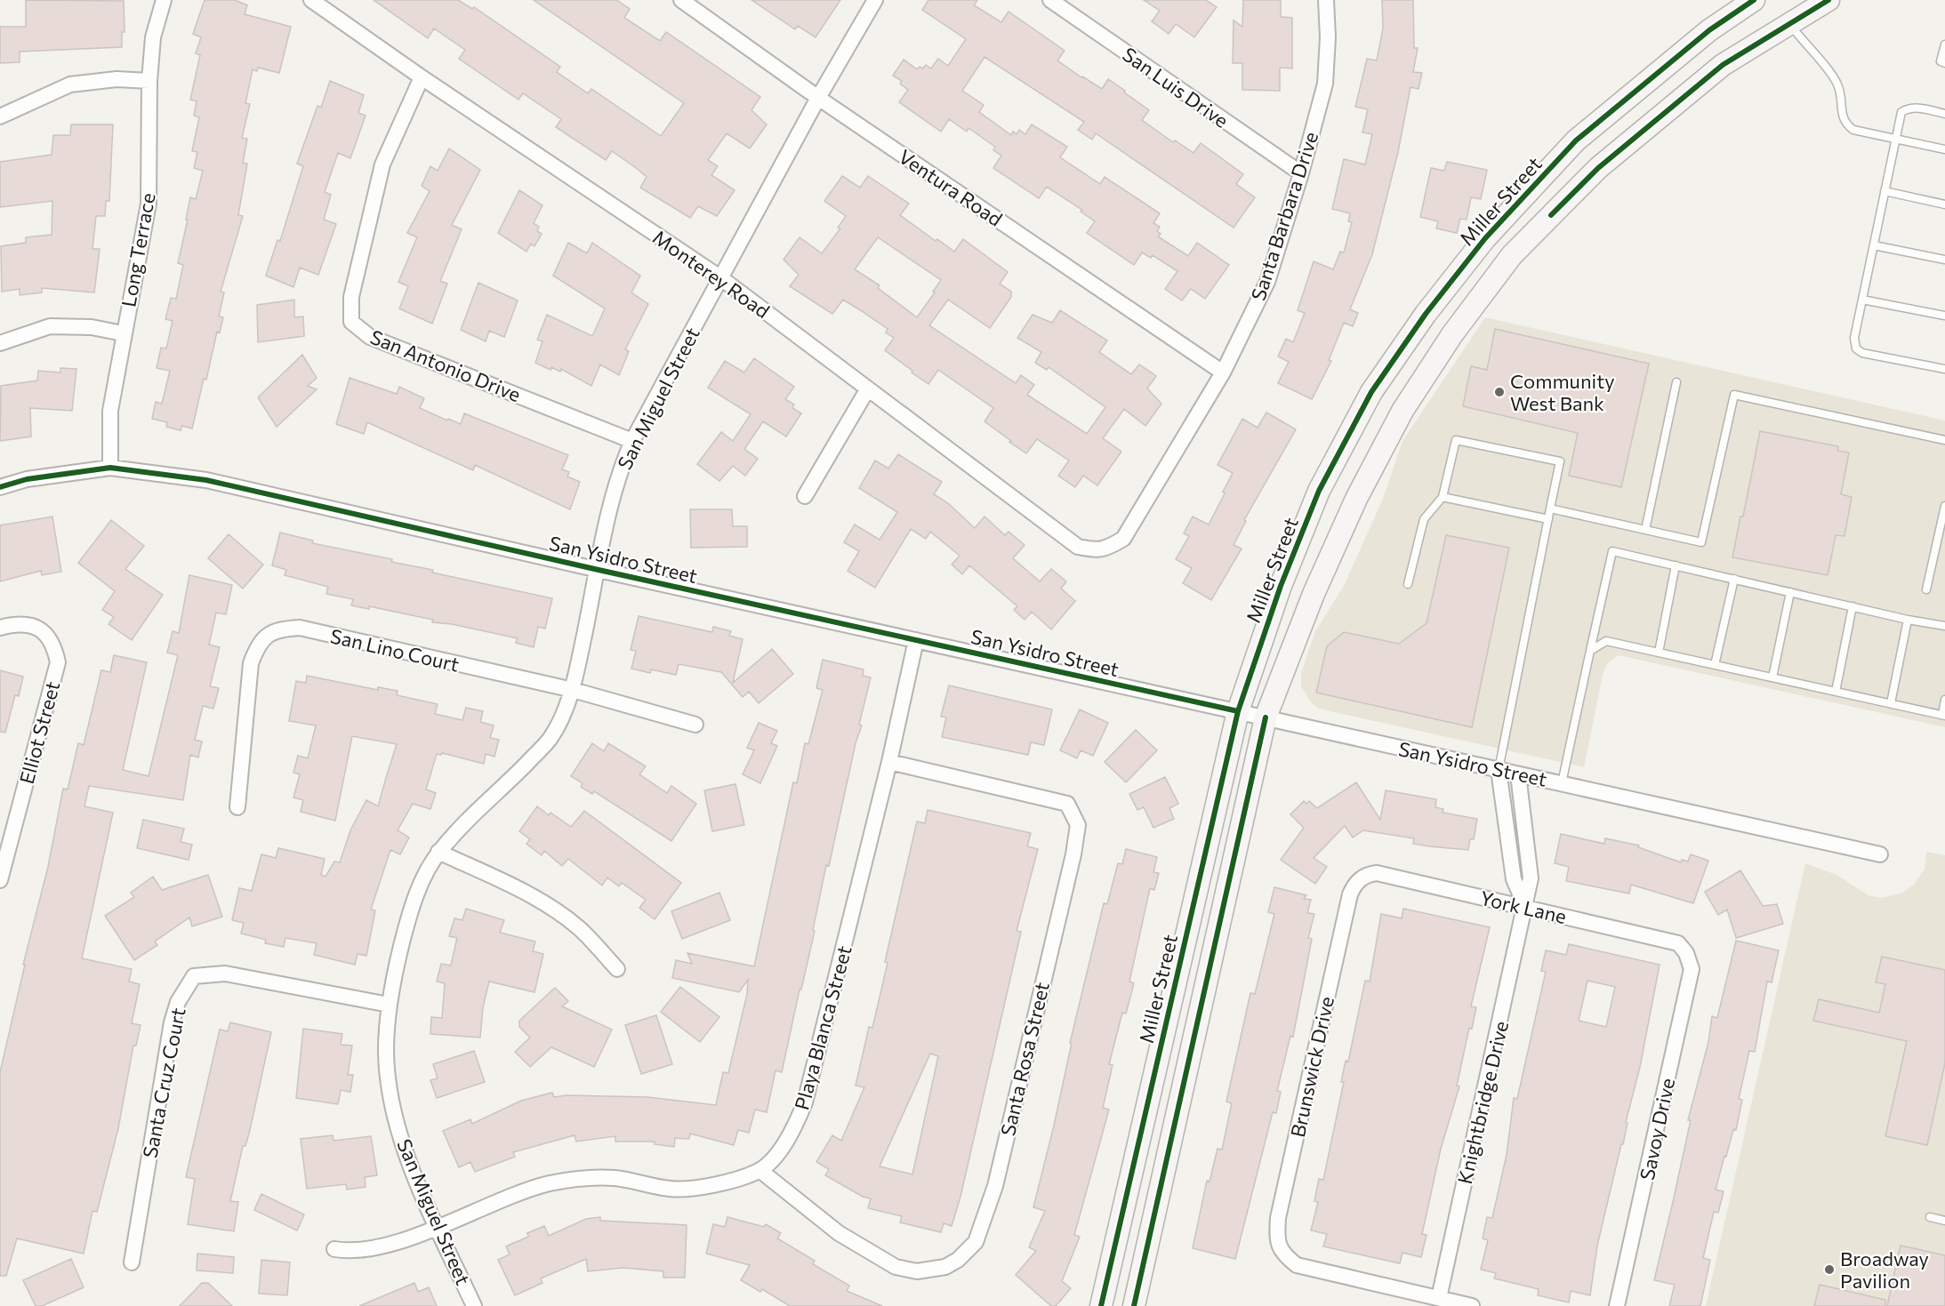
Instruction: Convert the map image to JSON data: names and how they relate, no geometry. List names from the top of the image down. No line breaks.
{"streets":{"street":["San Luis Drive","Ventura Road","Miller Street","Santa Barbara Drive","Long Terrace","Monterey Road","San Antonio Drive","San Miguel Street","San Ysidro Street","San Lino Court","Elliot Street","York Lane","Playa Blanca Street","Santa Rosa Street","Brunswick Drive","Santa Cruz Court","Knightbridge Drive","Savoy Drive"]},"crossings":[["San Luis Drive","Santa Barbara Drive"],["Ventura Road","Santa Barbara Drive"],["Ventura Road","San Miguel Street"],["Miller Street","San Ysidro Street"],["Santa Barbara Drive","Monterey Road"],["Long Terrace","San Ysidro Street"],["Monterey Road","San Antonio Drive"],["Monterey Road","San Miguel Street"],["San Antonio Drive","San Miguel Street"],["San Miguel Street","San Ysidro Street"],["San Miguel Street","San Lino Court"],["San Miguel Street","Playa Blanca Street"],["San Miguel Street","Santa Cruz Court"],["San Ysidro Street","Playa Blanca Street"],["San Ysidro Street","Knightbridge Drive"],["York Lane","Brunswick Drive"],["York Lane","Knightbridge Drive"],["York Lane","Savoy Drive"],["Playa Blanca Street","Santa Rosa Street"],["Brunswick Drive","Knightbridge Drive"]],"places":["Community West Bank","Broadway Pavilion"]}
